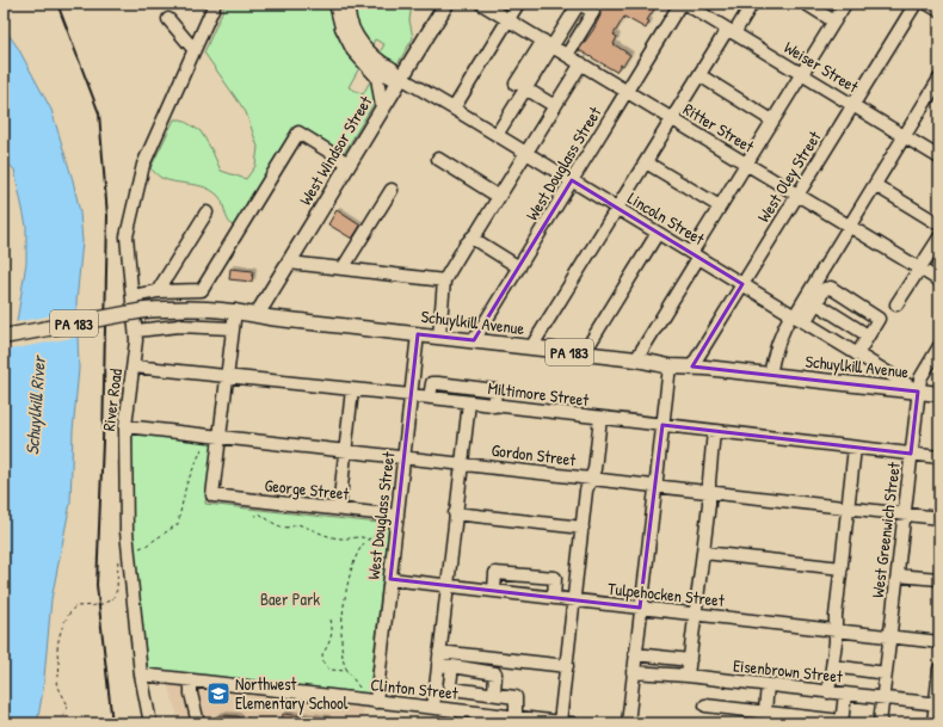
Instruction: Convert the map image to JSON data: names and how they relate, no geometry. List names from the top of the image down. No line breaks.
{"streets":{"main road":["West Windsor Street","Schuylkill Avenue","PA 183"],"street":["Weiser Street","Ritter Street","West Douglass Street","West Oley Street","Lincoln Street","Miltimore Street","River Road","Gordon Street","George Street","West Greenwich Street","Tulpehocken Street","Eisenbrown Street","Clinton Street"]},"crossings":[["Weiser Street","West Oley Street"],["Ritter Street","West Douglass Street"],["Ritter Street","West Oley Street"],["West Windsor Street","Lincoln Street"],["West Windsor Street","Schuylkill Avenue"],["West Douglass Street","Lincoln Street"],["West Douglass Street","Schuylkill Avenue"],["West Douglass Street","Miltimore Street"],["West Douglass Street","Gordon Street"],["West Douglass Street","George Street"],["West Douglass Street","Tulpehocken Street"],["West Douglass Street","Clinton Street"],["West Oley Street","Lincoln Street"],["West Oley Street","Schuylkill Avenue"],["Lincoln Street","Schuylkill Avenue"],["Lincoln Street","West Greenwich Street"],["Schuylkill Avenue","River Road"],["Schuylkill Avenue","West Greenwich Street"],["Miltimore Street","River Road"],["Miltimore Street","West Greenwich Street"],["River Road","Gordon Street"],["River Road","Clinton Street"],["Gordon Street","George Street"],["Gordon Street","West Greenwich Street"],["West Greenwich Street","Tulpehocken Street"],["West Greenwich Street","Eisenbrown Street"]],"water":["Schuylkill River"],"parks":["Baer Park"],"places":{"school or university":["Northwest Elementary School"]}}
